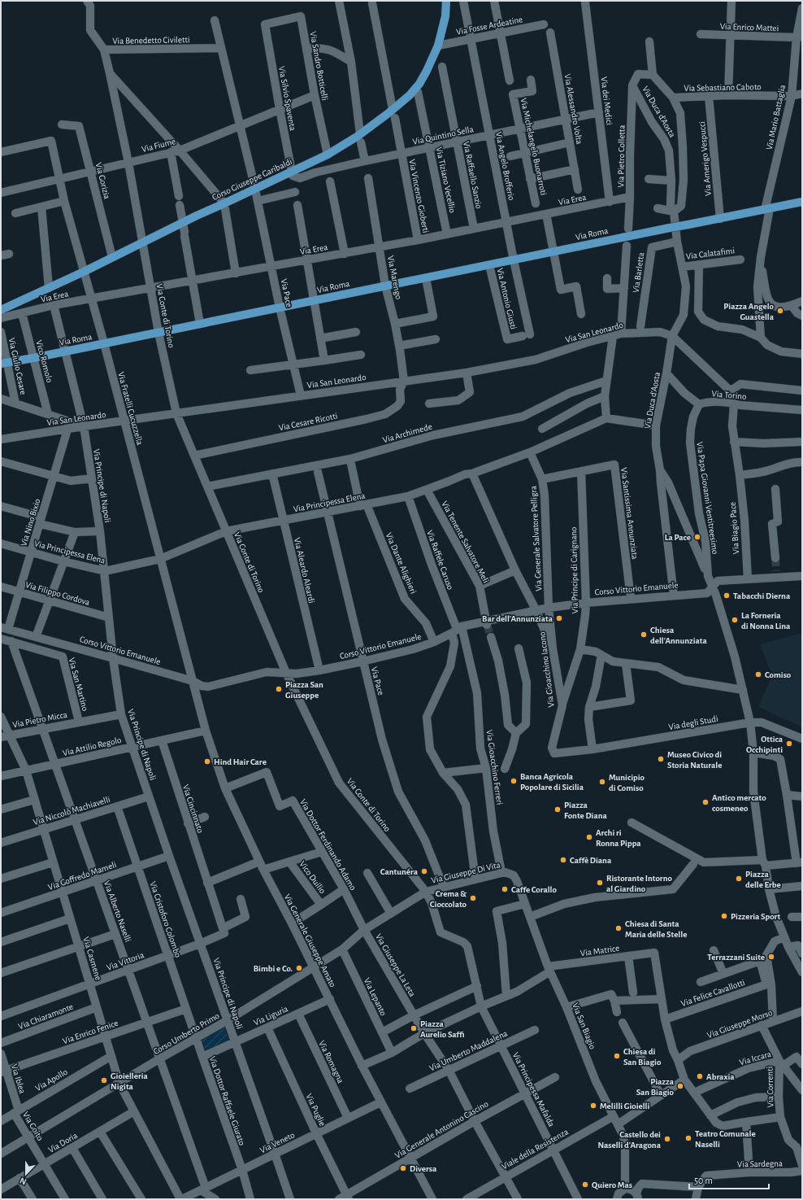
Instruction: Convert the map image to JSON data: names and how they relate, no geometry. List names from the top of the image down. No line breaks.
{"streets":{"main road":["Corso Giuseppe Garibaldi","Via Roma"],"street":["Via Fosse Ardeatine","Via Enrico Mattei","Via Benedetto Civiletti","Via Sandro Botticelli","Via Sebastiano Caboto","Via Silvio Spaventa","Via dei Medici","Via Alessandro Volta","Via Duca d'Aosta","Via Mario Battaglia","Via Quintino Sella","Via Fiume","Via Michelangelo Buonarroti","Via Pietro Colletta","Via Amerigo Vespucci","Via Angelo Brofferio","Via Raffaello Sanzio","Via Tiziano Vecellio","Via Gorizia","Via Vincenzo Gioberti","Via Erea","Via Calatafimi","Via Barletta","Via Marengo","Via Pace","Via Antonio Giusti","Via Conte di Torino","Via San Leonardo","Vico Romolo","Via Giulio Cesare","Via Torino","Via Fratelli Cucuzzella","Via Cesare Ricotti","Via Archimede","Via Principe di Napoli","Via Papa Giovanni Ventitreesimo","Via Principessa Elena","Via Santissima Annunziata","Via Nino Bixio","Via Biagio Pace","Via Generale Salvatore Pelligra","Via Tenente Salvatore Meli","Via Raffele Caruso","Via Dante Alighieri","Via Aleardo Aleardi","Via Principe di Carignano","Corso Vittorio Emanuele","Via Filippo Cordova","Via Gioacchino Iacono","Via San Martino","Via Pietro Micca","Via degli Studi","Via Attilio Regolo","Via Gioacchino Ferreri","Via Cincinnato","Via Niccolò Machiavelli","Via Dottor Ferdinando Adamo","Via Giuseppe Di Vita","Via Goffredo Mameli","Vico Duilio","Via Alberto Naselli","Via Cristoforo Colombo","Via Generale Giuseppe Amato","Via Matrice","Via Casmene","Via Vittoria","Via Giuseppe La Leta","Via Felice Cavallotti","Via Lepanto","Via Liguria","Via Chiaramonte","Via Giuseppe Morso","Via San Biagio","Via Enrico Fenice","Corso Umberto Primo","Via Umberto Maddalena","Via Iccara","Via Romagna","Via Iblea","Via Apollo","Via Correnti","Via Principessa Mafalda","Via Dottor Raffaele Giurato","Via Puglie","Via Goito","Via Generale Antonino Cascino","Via Doria","Via Veneto","Viale della Resistenza","Via Sardegna"]},"crossings":[["Via Fosse Ardeatine","Via Angelo Brofferio"],["Via Fosse Ardeatine","Corso Giuseppe Garibaldi"],["Via Enrico Mattei","Via Mario Battaglia"],["Via Benedetto Civiletti","Via Pace"],["Via Benedetto Civiletti","Via Conte di Torino"],["Via Sandro Botticelli","Via Silvio Spaventa"],["Via Sandro Botticelli","Via Fiume"],["Via Sandro Botticelli","Corso Giuseppe Garibaldi"],["Via Sebastiano Caboto","Via Duca d'Aosta"],["Via Sebastiano Caboto","Via Mario Battaglia"],["Via Sebastiano Caboto","Via Amerigo Vespucci"],["Via Silvio Spaventa","Via Quintino Sella"],["Via Silvio Spaventa","Via Fiume"],["Via Silvio Spaventa","Corso Giuseppe Garibaldi"],["Via dei Medici","Via Quintino Sella"],["Via dei Medici","Via Erea"],["Via Alessandro Volta","Via Quintino Sella"],["Via Duca d'Aosta","Via Pietro Colletta"],["Via Duca d'Aosta","Via Calatafimi"],["Via Duca d'Aosta","Via Barletta"],["Via Duca d'Aosta","Via San Leonardo"],["Via Duca d'Aosta","Via Torino"],["Via Duca d'Aosta","Via Papa Giovanni Ventitreesimo"],["Via Duca d'Aosta","Corso Vittorio Emanuele"],["Via Quintino Sella","Via Michelangelo Buonarroti"],["Via Quintino Sella","Via Angelo Brofferio"],["Via Quintino Sella","Via Raffaello Sanzio"],["Via Quintino Sella","Corso Giuseppe Garibaldi"],["Via Quintino Sella","Via Tiziano Vecellio"],["Via Quintino Sella","Via Vincenzo Gioberti"],["Via Fiume","Via Gorizia"],["Via Fiume","Via Pace"],["Via Fiume","Via Conte di Torino"],["Via Fiume","Via Fratelli Cucuzzella"],["Via Pietro Colletta","Via Erea"],["Via Amerigo Vespucci","Via Roma"],["Via Angelo Brofferio","Via Erea"],["Via Angelo Brofferio","Via Roma"],["Via Angelo Brofferio","Via Antonio Giusti"],["Via Raffaello Sanzio","Via Erea"],["Corso Giuseppe Garibaldi","Via Gorizia"],["Corso Giuseppe Garibaldi","Via Pace"],["Corso Giuseppe Garibaldi","Via Conte di Torino"],["Corso Giuseppe Garibaldi","Via Fratelli Cucuzzella"],["Via Tiziano Vecellio","Via Erea"],["Via Vincenzo Gioberti","Via Erea"],["Via Erea","Via Marengo"],["Via Erea","Via Pace"],["Via Erea","Via Conte di Torino"],["Via Erea","Vico Romolo"],["Via Erea","Via Fratelli Cucuzzella"],["Via Erea","Via Principe di Napoli"],["Via Roma","Via Marengo"],["Via Roma","Via Pace"],["Via Roma","Via Antonio Giusti"],["Via Roma","Via Conte di Torino"],["Via Roma","Vico Romolo"],["Via Roma","Via Giulio Cesare"],["Via Roma","Via Fratelli Cucuzzella"],["Via Roma","Via Principe di Napoli"],["Via Marengo","Via San Leonardo"],["Via Marengo","Via Cesare Ricotti"],["Via Pace","Via San Leonardo"],["Via Pace","Via Principessa Elena"],["Via Pace","Corso Vittorio Emanuele"],["Via Pace","Via Giuseppe Di Vita"],["Via Conte di Torino","Via San Leonardo"],["Via Conte di Torino","Via Cesare Ricotti"],["Via Conte di Torino","Via Archimede"],["Via Conte di Torino","Via Principessa Elena"],["Via Conte di Torino","Corso Vittorio Emanuele"],["Via Conte di Torino","Via Giuseppe Di Vita"],["Via Conte di Torino","Corso Umberto Primo"],["Via Conte di Torino","Via Principessa Mafalda"],["Via San Leonardo","Via Fratelli Cucuzzella"],["Via San Leonardo","Via Cesare Ricotti"],["Via San Leonardo","Via Principe di Napoli"],["Via San Leonardo","Via Nino Bixio"],["Via Torino","Via Papa Giovanni Ventitreesimo"],["Via Torino","Via Biagio Pace"],["Via Fratelli Cucuzzella","Via Principessa Elena"],["Via Fratelli Cucuzzella","Corso Vittorio Emanuele"],["Via Fratelli Cucuzzella","Via Generale Giuseppe Amato"],["Via Archimede","Via Aleardo Aleardi"],["Via Principe di Napoli","Via Principessa Elena"],["Via Principe di Napoli","Corso Vittorio Emanuele"],["Via Principe di Napoli","Via Filippo Cordova"],["Via Principe di Napoli","Via Pietro Micca"],["Via Principe di Napoli","Via Attilio Regolo"],["Via Principe di Napoli","Via Niccolò Machiavelli"],["Via Principe di Napoli","Via Goffredo Mameli"],["Via Principe di Napoli","Via Vittoria"],["Via Principe di Napoli","Via Liguria"],["Via Principe di Napoli","Corso Umberto Primo"],["Via Principe di Napoli","Via Veneto"],["Via Papa Giovanni Ventitreesimo","Corso Vittorio Emanuele"],["Via Papa Giovanni Ventitreesimo","Via degli Studi"],["Via Principessa Elena","Via Nino Bixio"],["Via Principessa Elena","Via Generale Salvatore Pelligra"],["Via Principessa Elena","Via Tenente Salvatore Meli"],["Via Principessa Elena","Via Raffele Caruso"],["Via Principessa Elena","Via Dante Alighieri"],["Via Principessa Elena","Via Aleardo Aleardi"],["Via Santissima Annunziata","Via Generale Salvatore Pelligra"],["Via Santissima Annunziata","Via Principe di Carignano"],["Via Santissima Annunziata","Corso Vittorio Emanuele"],["Via Nino Bixio","Corso Vittorio Emanuele"],["Via Nino Bixio","Via Filippo Cordova"],["Via Biagio Pace","Corso Vittorio Emanuele"],["Via Generale Salvatore Pelligra","Corso Vittorio Emanuele"],["Via Generale Salvatore Pelligra","Via Gioacchino Iacono"],["Via Tenente Salvatore Meli","Corso Vittorio Emanuele"],["Via Raffele Caruso","Corso Vittorio Emanuele"],["Via Raffele Caruso","Via Gioacchino Ferreri"],["Via Dante Alighieri","Corso Vittorio Emanuele"],["Via Aleardo Aleardi","Corso Vittorio Emanuele"],["Via Principe di Carignano","Corso Vittorio Emanuele"],["Via Principe di Carignano","Via Gioacchino Iacono"],["Corso Vittorio Emanuele","Via Gioacchino Iacono"],["Corso Vittorio Emanuele","Via Gioacchino Ferreri"],["Corso Vittorio Emanuele","Via Generale Giuseppe Amato"],["Via Gioacchino Iacono","Via degli Studi"],["Via San Martino","Via Pietro Micca"],["Via San Martino","Via Alberto Naselli"],["Via Pietro Micca","Via Alberto Naselli"],["Via Pietro Micca","Via Casmene"],["Via Attilio Regolo","Via Cincinnato"],["Via Attilio Regolo","Via Alberto Naselli"],["Via Attilio Regolo","Via Generale Giuseppe Amato"],["Via Attilio Regolo","Via Casmene"],["Via Gioacchino Ferreri","Via Giuseppe Di Vita"],["Via Niccolò Machiavelli","Via Alberto Naselli"],["Via Niccolò Machiavelli","Via Cristoforo Colombo"],["Via Niccolò Machiavelli","Via Casmene"],["Via Dottor Ferdinando Adamo","Vico Duilio"],["Via Dottor Ferdinando Adamo","Via Generale Giuseppe Amato"],["Via Dottor Ferdinando Adamo","Via Giuseppe La Leta"],["Via Dottor Ferdinando Adamo","Corso Umberto Primo"],["Via Giuseppe Di Vita","Via San Biagio"],["Via Giuseppe Di Vita","Corso Umberto Primo"],["Via Goffredo Mameli","Via Alberto Naselli"],["Via Goffredo Mameli","Via Cristoforo Colombo"],["Via Goffredo Mameli","Via Casmene"],["Vico Duilio","Via Generale Giuseppe Amato"],["Via Alberto Naselli","Via Vittoria"],["Via Alberto Naselli","Via Enrico Fenice"],["Via Alberto Naselli","Corso Umberto Primo"],["Via Alberto Naselli","Via Veneto"],["Via Cristoforo Colombo","Via Vittoria"],["Via Cristoforo Colombo","Via Enrico Fenice"],["Via Cristoforo Colombo","Corso Umberto Primo"],["Via Cristoforo Colombo","Via Dottor Raffaele Giurato"],["Via Generale Giuseppe Amato","Via Liguria"],["Via Generale Giuseppe Amato","Corso Umberto Primo"],["Via Generale Giuseppe Amato","Via Generale Antonino Cascino"],["Via Generale Giuseppe Amato","Via Veneto"],["Via Matrice","Via San Biagio"],["Via Casmene","Via Vittoria"],["Via Casmene","Via Chiaramonte"],["Via Casmene","Via Enrico Fenice"],["Via Casmene","Corso Umberto Primo"],["Via Casmene","Via Apollo"],["Via Casmene","Via Doria"],["Via Casmene","Via Veneto"],["Via Giuseppe La Leta","Corso Umberto Primo"],["Via Giuseppe La Leta","Via Umberto Maddalena"],["Via Giuseppe La Leta","Via Generale Antonino Cascino"],["Via Giuseppe La Leta","Viale della Resistenza"],["Via Lepanto","Corso Umberto Primo"],["Via Liguria","Via Romagna"],["Via Liguria","Via Dottor Raffaele Giurato"],["Via Liguria","Via Puglie"],["Via San Biagio","Viale della Resistenza"],["Via Enrico Fenice","Via Iblea"],["Corso Umberto Primo","Via Dottor Raffaele Giurato"],["Corso Umberto Primo","Via Goito"],["Via Umberto Maddalena","Via Principessa Mafalda"],["Via Iccara","Via Correnti"],["Via Romagna","Via Veneto"],["Via Iblea","Via Apollo"],["Via Iblea","Via Goito"],["Via Apollo","Via Goito"],["Via Principessa Mafalda","Via Generale Antonino Cascino"],["Via Principessa Mafalda","Viale della Resistenza"],["Via Dottor Raffaele Giurato","Via Veneto"],["Via Puglie","Via Generale Antonino Cascino"],["Via Puglie","Via Veneto"],["Via Goito","Via Doria"]],"places":["Piazza Angelo Guastella","La Pace","Tabacchi Dierna","Bar dell'Annunziata","La Forneria di Nonna Lina","Chiesa dell'Annunziata","Comiso","Piazza San Giuseppe","Ottica Occhipinti","Museo Civico di Storia Naturale","Hind Hair Care","Banca Agricola Popolare di Sicilia","Municipio di Comiso","Antico mercato cosmeneo","Piazza Fonte Diana","Archi ri Ronna Pippa","Caffè Diana","Cantunéra","Piazza delle Erbe","Ristorante Intorno al Giardino","Caffe Corallo","Crema & Cioccolato","Pizzeria Sport","Chiesa di Santa Maria delle Stelle","Terrazzani Suite","Bimbi e Co.","Piazza Aurelio Saffi","Chiesa di San Biagio","Abraxia","Gioielleria Nigita","Piazza San Biagio","Melilli Gioielli","Teatro Comunale Naselli","Castello dei Naselli d'Aragona","Diversa","Quiero Mas"],"scale_bar":"50 m","north":"bottom"}
